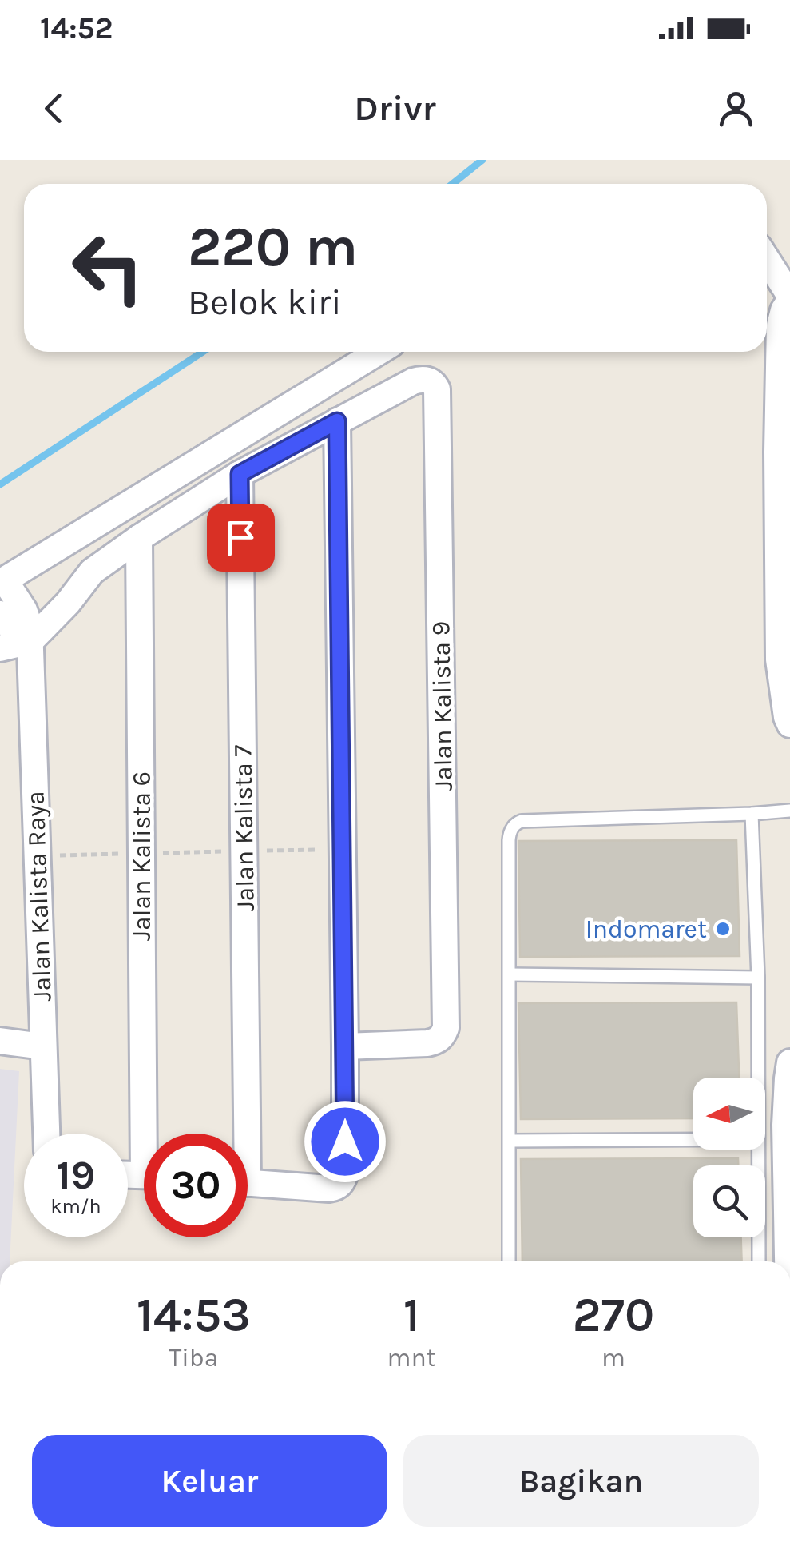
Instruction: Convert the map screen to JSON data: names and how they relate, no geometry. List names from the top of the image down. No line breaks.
{"streets":{"street":["Jalan Kalista 9","Jalan Kalista 7","Jalan Kalista 6","Jalan Kalista Raya"]},"places":["Indomaret"],"north":"left","page":{"status":"14:52","header":"Drivr","turn":["220 m","Belok kiri"],"speed":"19 km/h","limit":"30","eta":["14:53","Tiba","1","mnt","270","m"],"buttons":["Keluar","Bagikan"]}}
